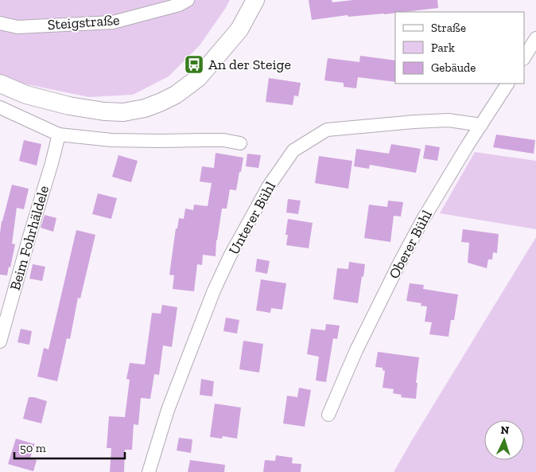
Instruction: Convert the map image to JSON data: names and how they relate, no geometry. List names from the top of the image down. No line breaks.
{"streets":{"street":["Steigstraße","Unterer Bühl","Beim Fohrhäldele","Oberer Bühl"]},"crossings":[["Unterer Bühl","Oberer Bühl"]],"places":{"bus stop":["An der Steige"]},"legend":["Straße","Park","Gebäude"],"scale_bar":"50 m","north":"top"}
